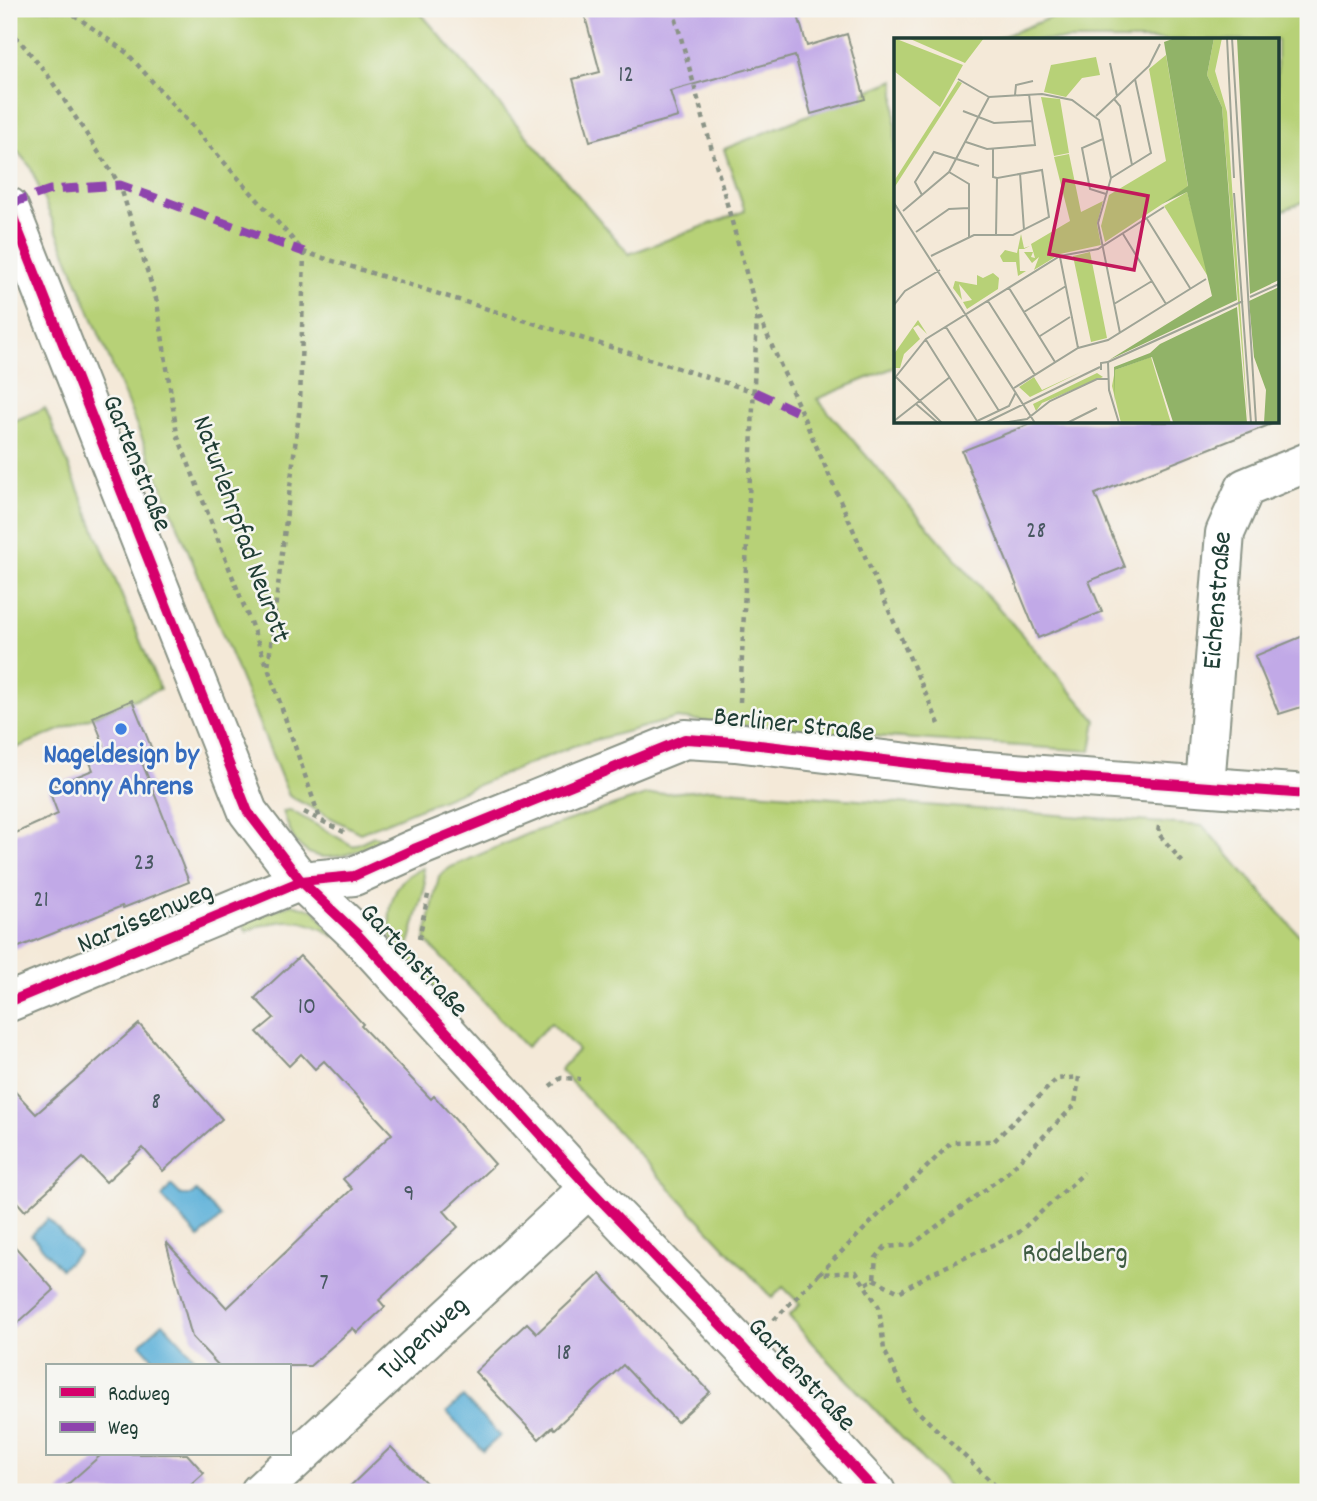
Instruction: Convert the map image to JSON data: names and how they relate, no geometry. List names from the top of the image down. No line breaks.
{"streets":{"street":["Gartenstraße","Eichenstraße","Berliner Straße","Narzissenweg","Tulpenweg"],"path":["Naturlehrpfad Neurott"]},"crossings":[["Gartenstraße","Berliner Straße"],["Gartenstraße","Narzissenweg"],["Gartenstraße","Tulpenweg"],["Eichenstraße","Berliner Straße"],["Berliner Straße","Narzissenweg"]],"parks":["Rodelberg"],"places":["Nageldesign by Conny Ahrens"],"house_numbers":["12","28","23","21","10","8","9","7","18"],"legend":["Radweg","Weg"]}
